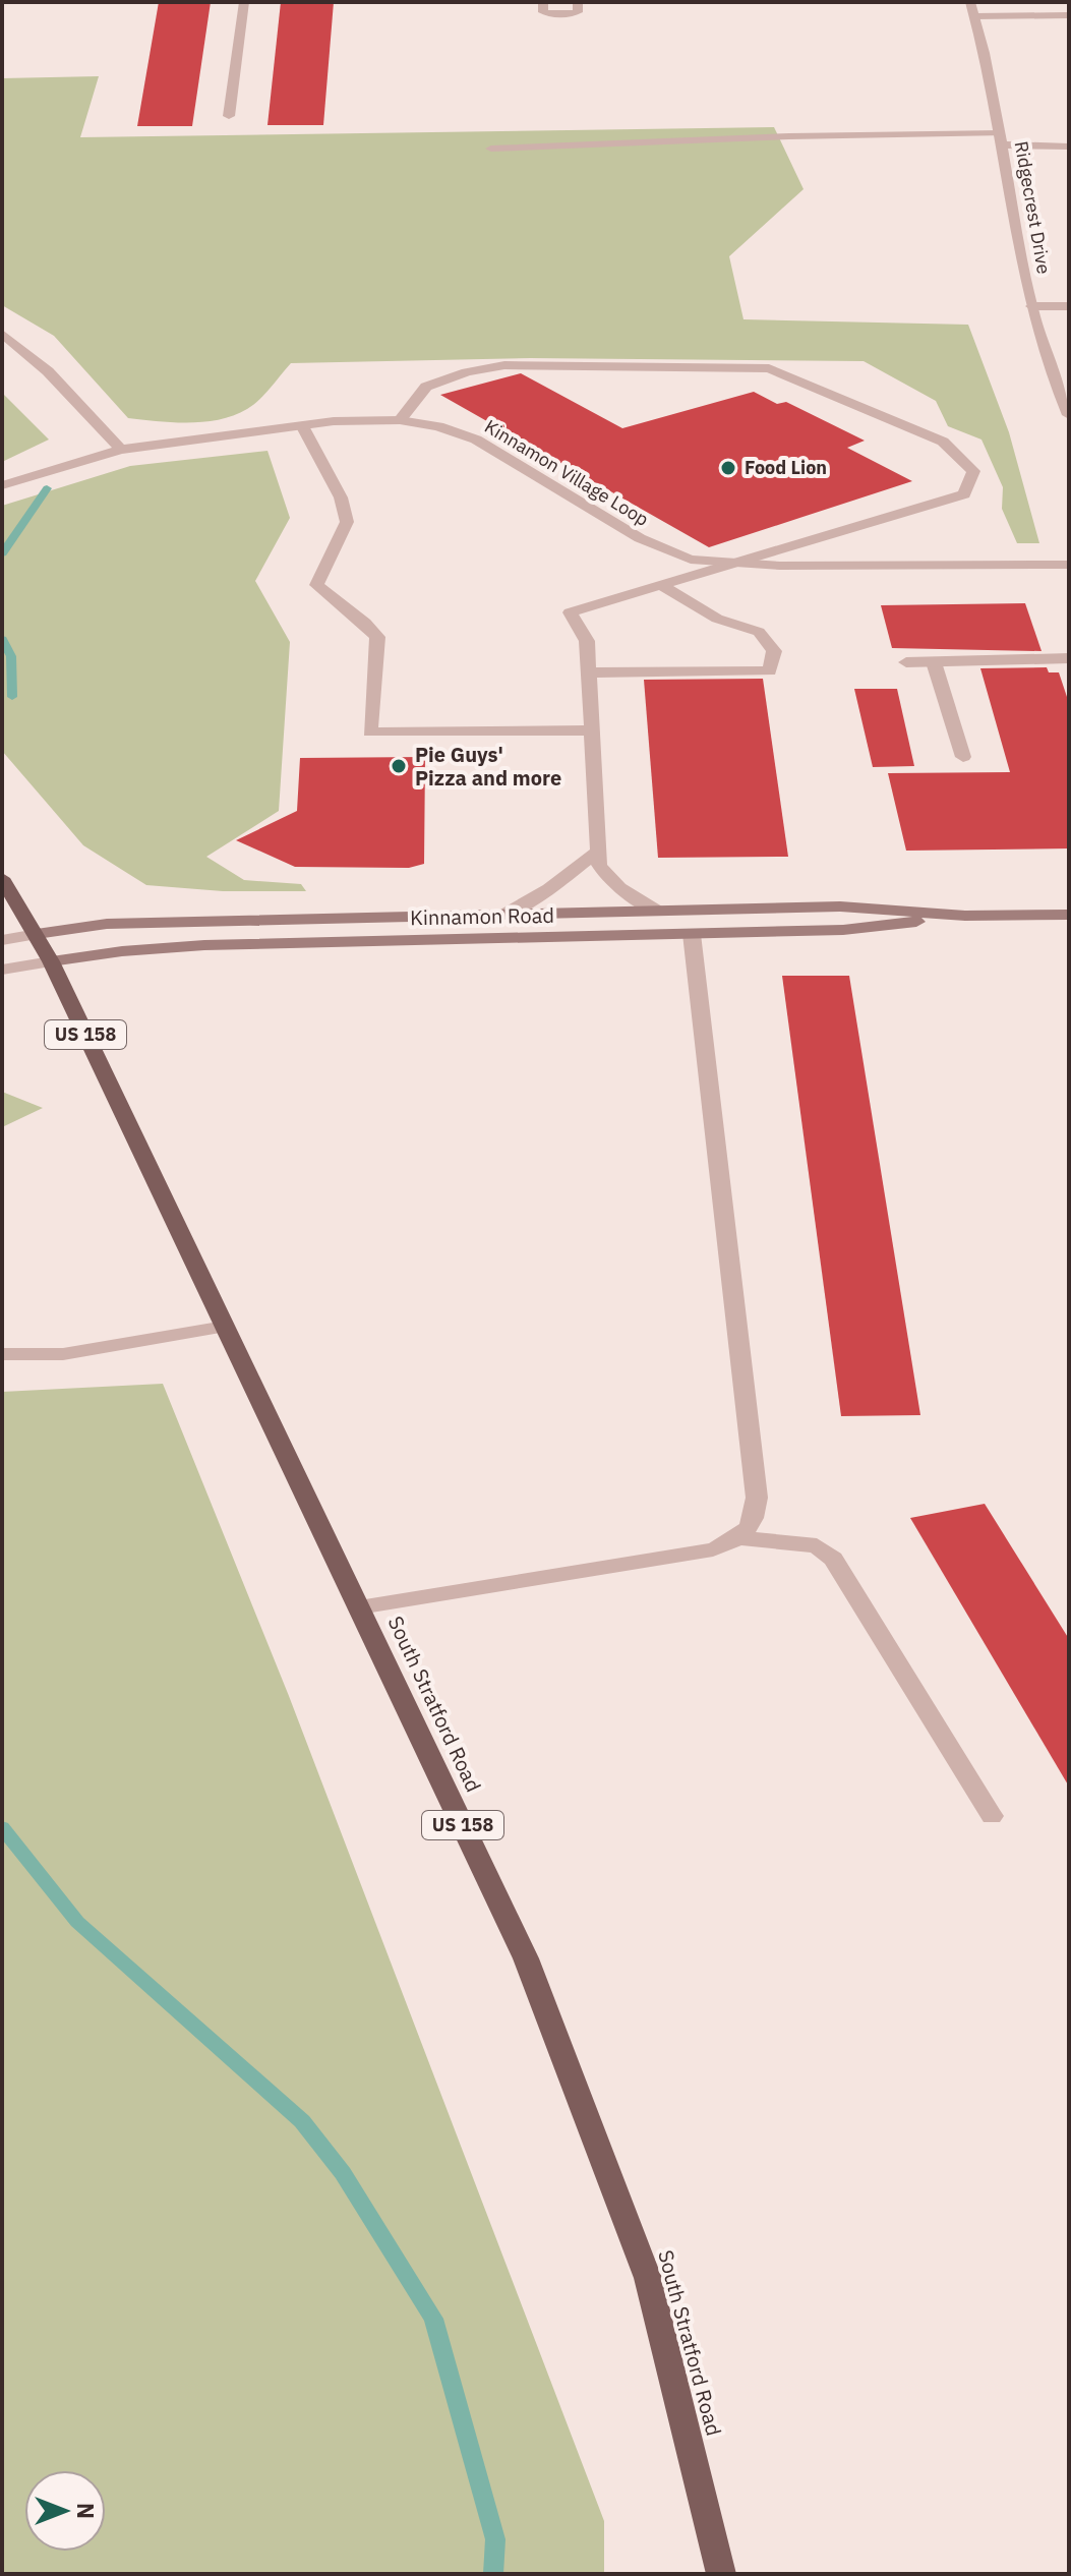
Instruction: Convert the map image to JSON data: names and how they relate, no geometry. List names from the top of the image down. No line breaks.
{"streets":{"main road":["Kinnamon Road","US 158","South Stratford Road"],"street":["Ridgecrest Drive","Kinnamon Village Loop"]},"crossings":[["Kinnamon Road","US 158"],["Kinnamon Road","South Stratford Road"],["US 158","South Stratford Road"]],"places":["Food Lion","Pie Guys' Pizza and more"],"north":"right"}
